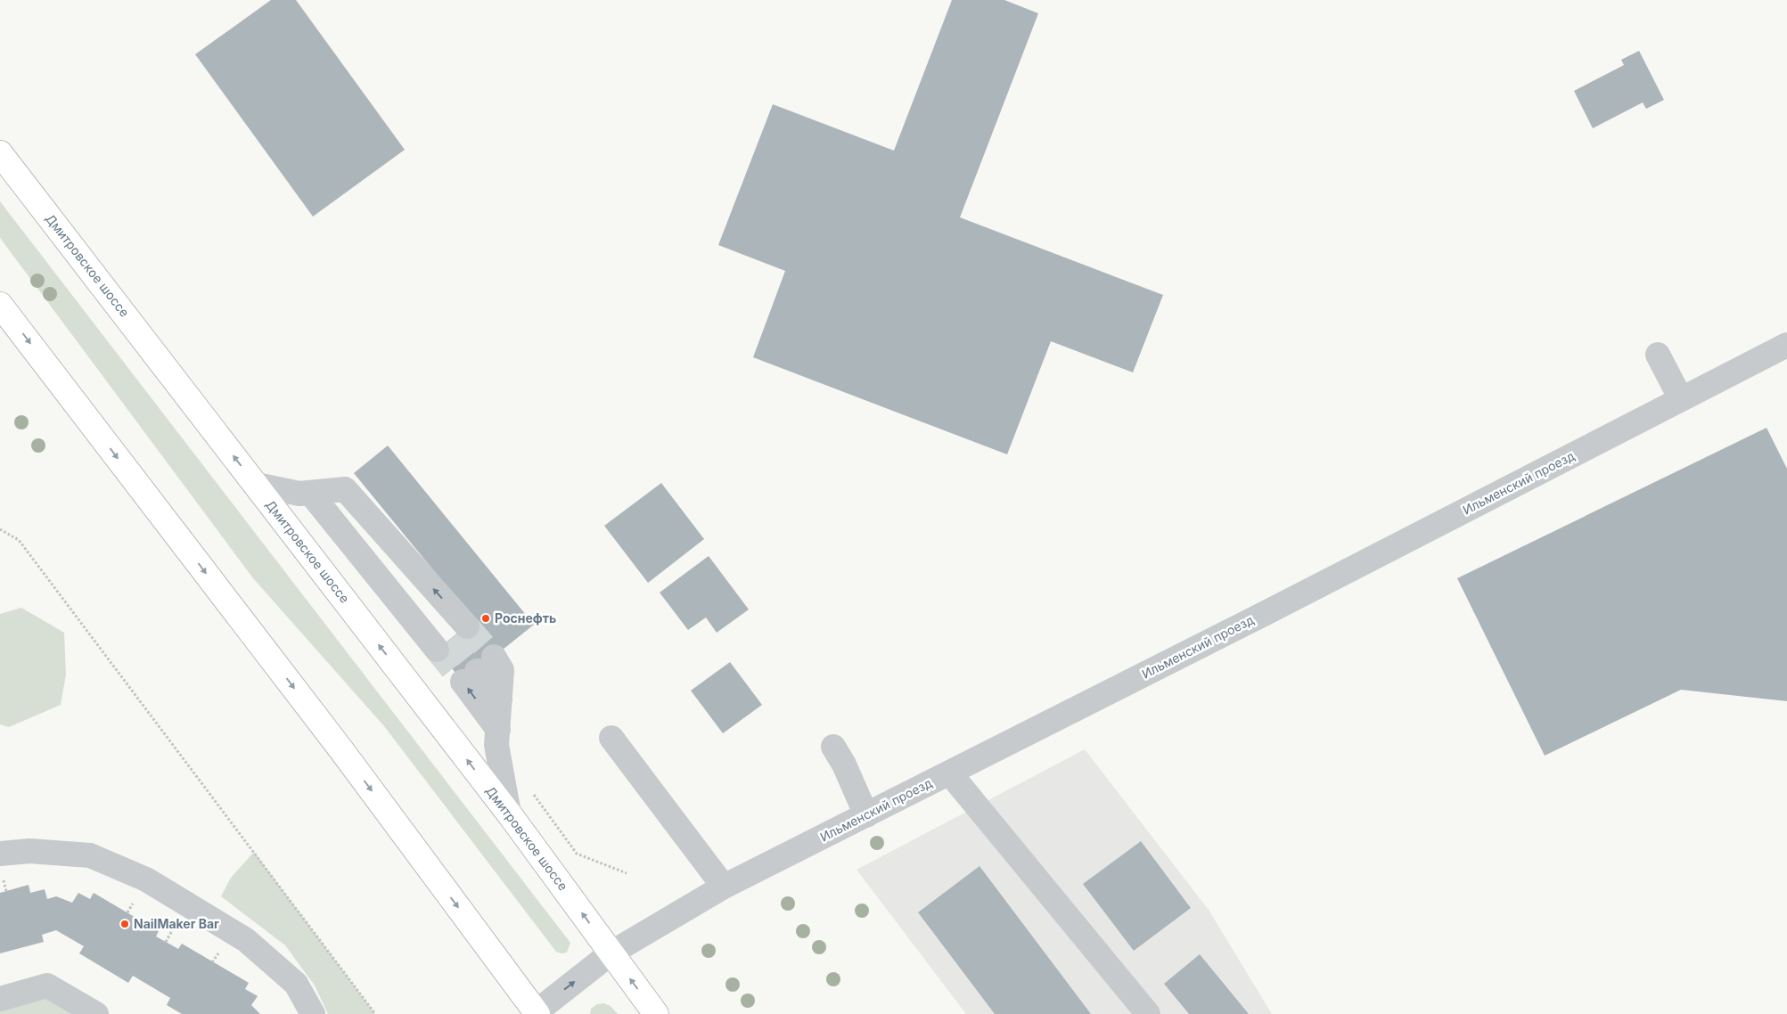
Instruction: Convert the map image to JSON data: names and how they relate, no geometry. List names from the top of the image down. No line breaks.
{"streets":{"main road":["Дмитровское шоссе"],"street":["Ильменский проезд"]},"crossings":[["Дмитровское шоссе","Ильменский проезд"]],"places":["Роснефть","NailMaker Bar"]}
